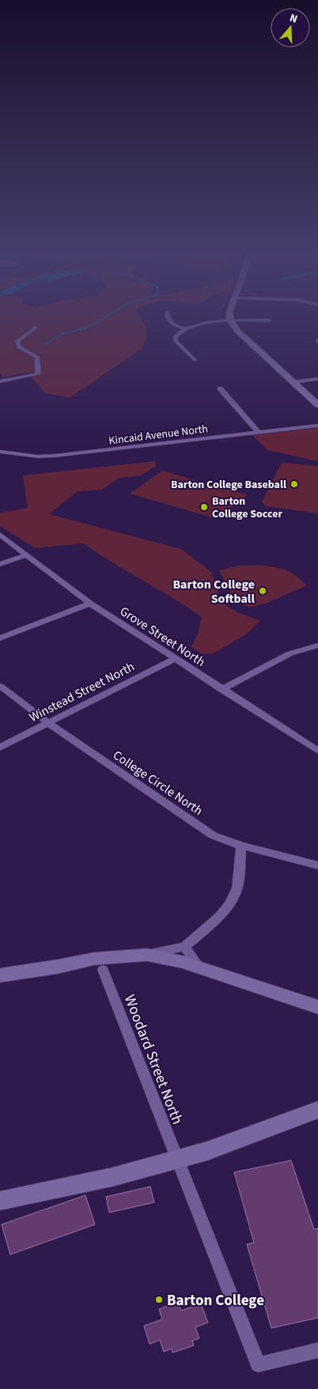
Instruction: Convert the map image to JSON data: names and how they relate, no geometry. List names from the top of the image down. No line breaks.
{"streets":{"street":["Kincaid Avenue North","Grove Street North","Winstead Street North","College Circle North","Woodard Street North"]},"crossings":[["Grove Street North","Winstead Street North"],["Winstead Street North","College Circle North"]],"places":["Barton College Baseball","Barton College Soccer","Barton College Softball","Barton College"],"north":"top"}
